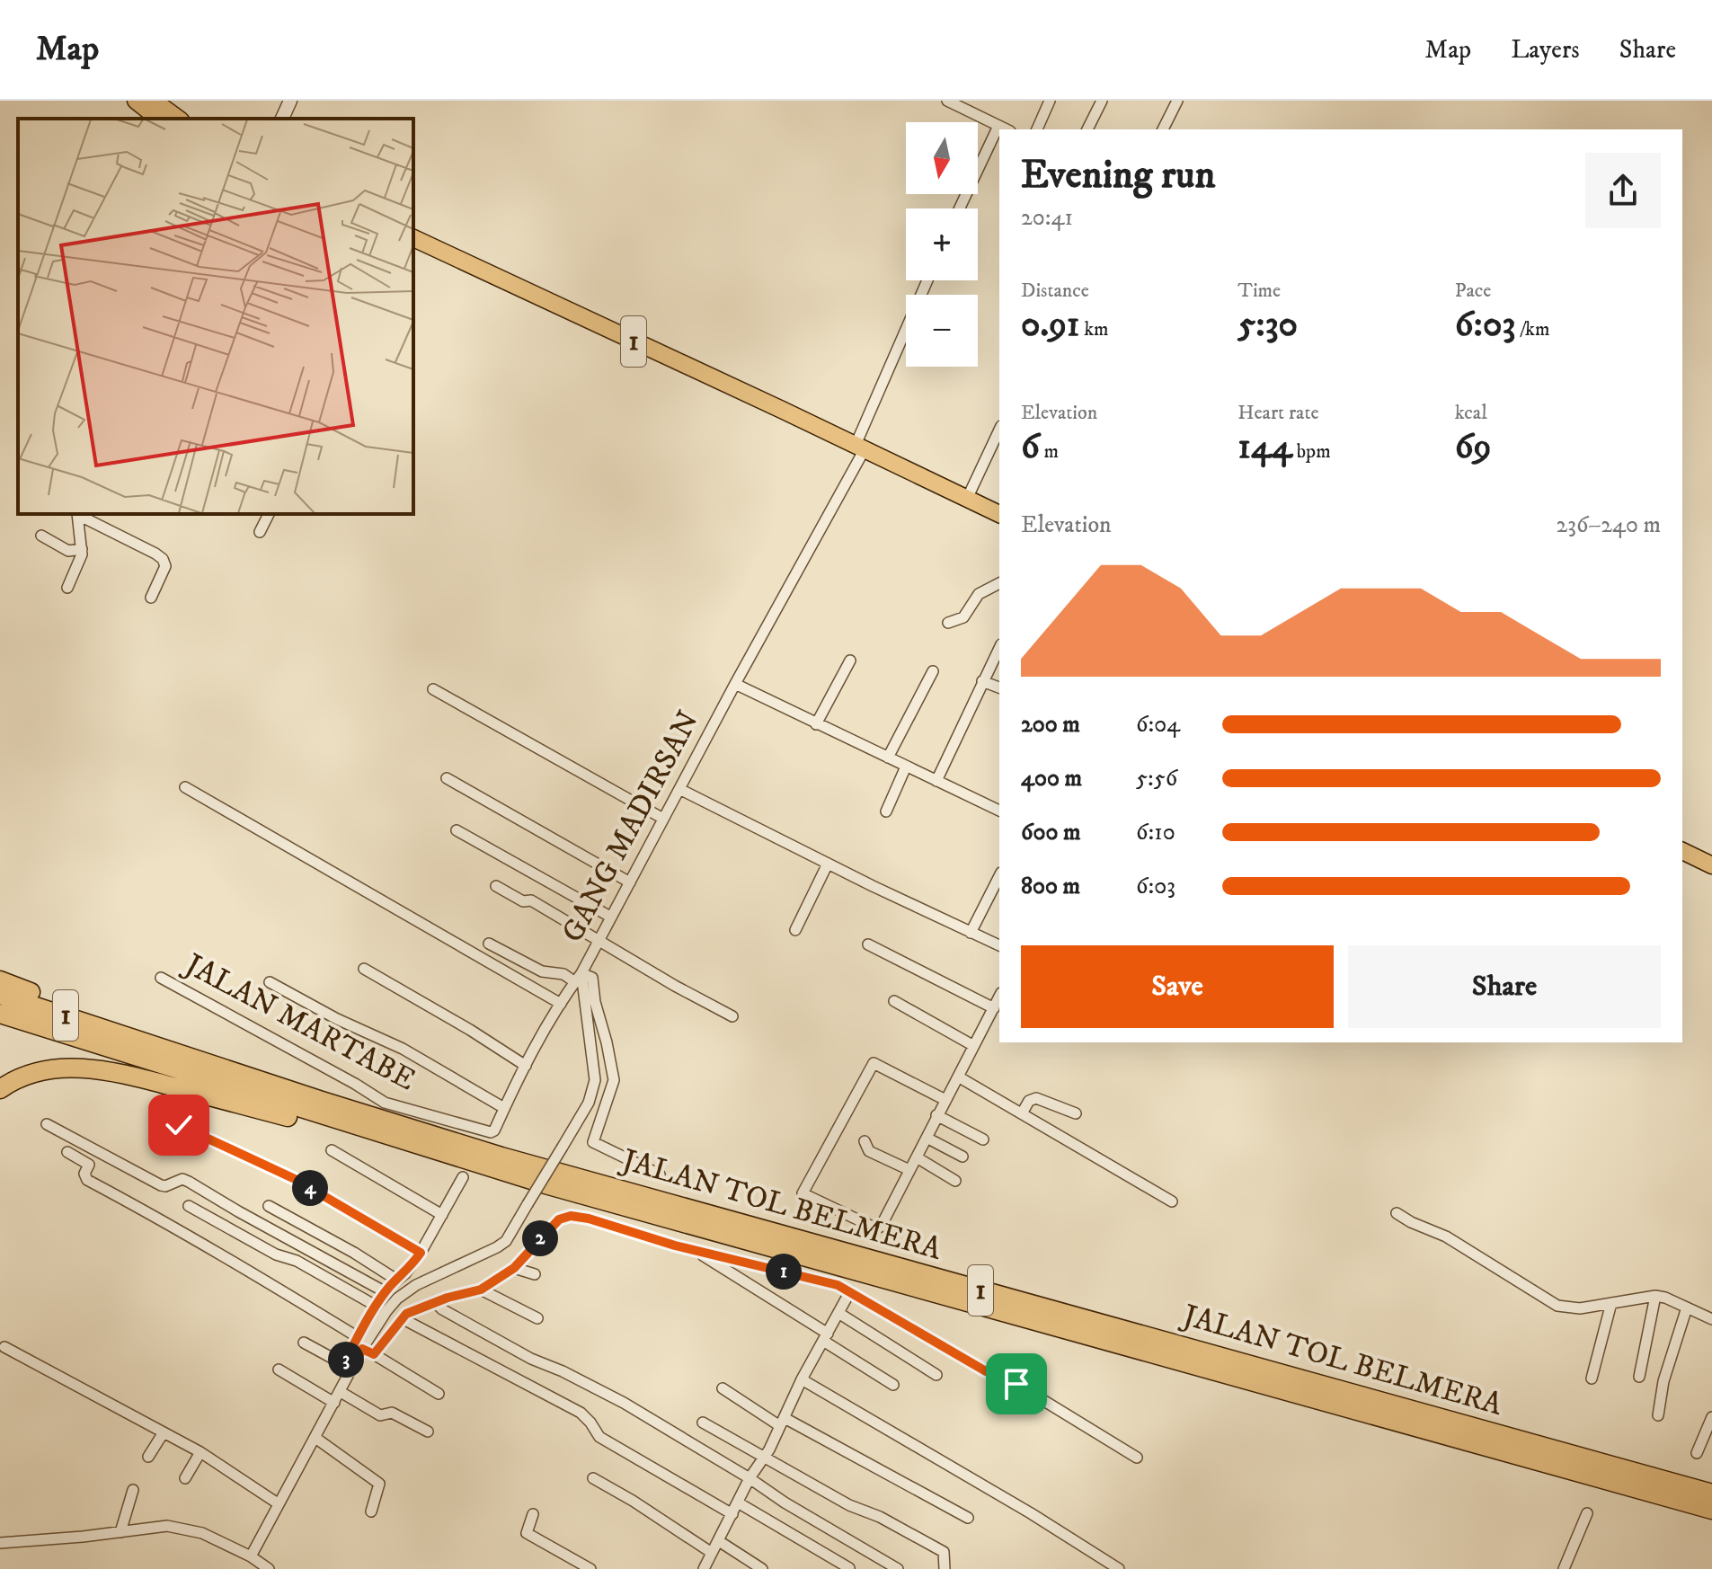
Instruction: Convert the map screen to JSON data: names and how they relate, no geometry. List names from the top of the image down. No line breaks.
{"streets":{"highway":["1","JALAN TOL BELMERA"],"street":["GANG MADIRSAN","JALAN MARTABE"]},"crossings":[["1","GANG MADIRSAN"],["1","JALAN TOL BELMERA"],["GANG MADIRSAN","JALAN MARTABE"]],"north":"bottom","page":{"header":"Map","nav":["Map","Layers","Share"],"map_buttons":["+","−"],"heading":["Evening run","20:41"],"stats":[["Distance","0.91 km"],["Time","5:30"],["Pace","6:03 /km"],["Elevation","6 m"],["Heart rate","144 bpm"],["kcal","69"]],"chart":["Elevation","236–240 m"],"list":[{"name":"200 m","note":"6:04"},{"name":"400 m","note":"5:56"},{"name":"600 m","note":"6:10"},{"name":"800 m","note":"6:03"}],"buttons":["Save","Share"],"pins":["4","2","1","3"]}}
